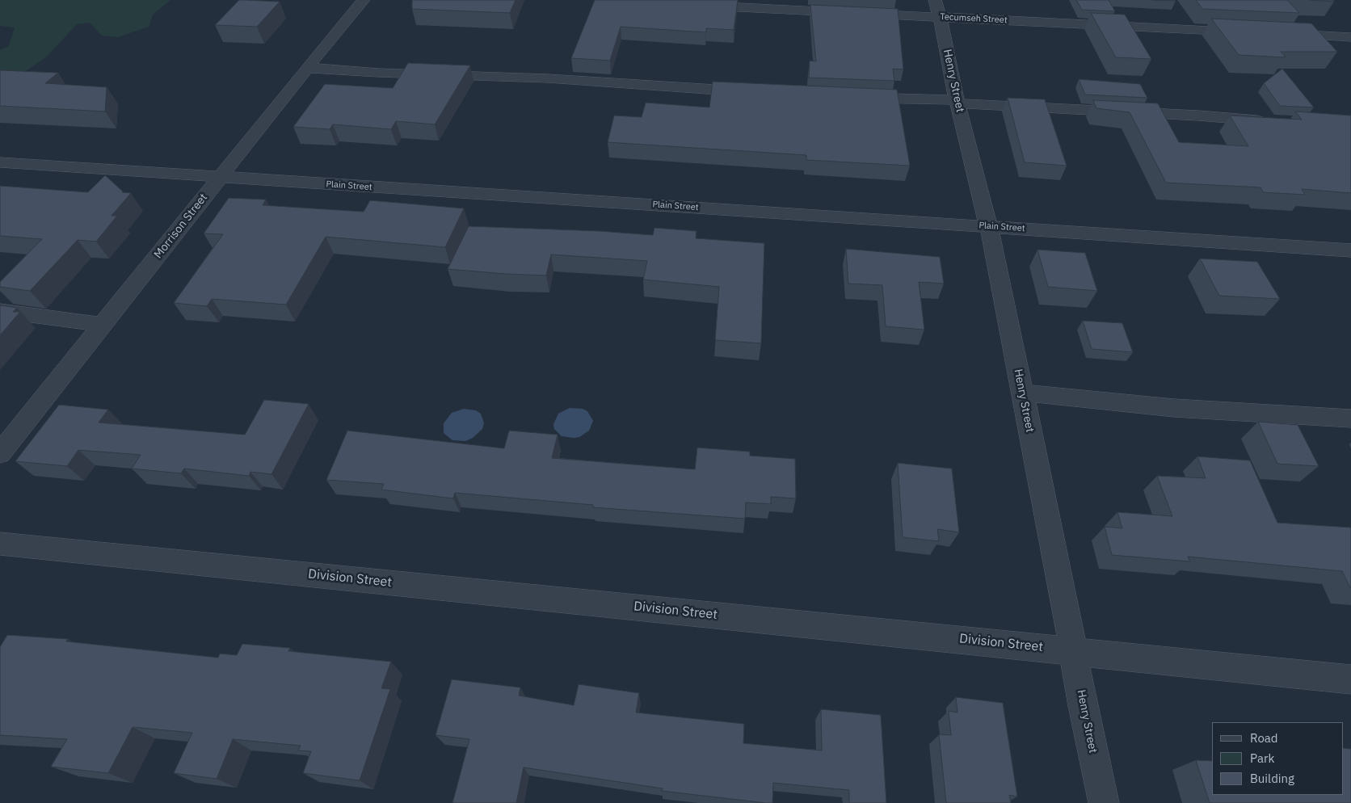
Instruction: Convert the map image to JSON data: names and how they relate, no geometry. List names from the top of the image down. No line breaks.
{"streets":{"street":["Tecumseh Street","Henry Street","Plain Street","Morrison Street","Division Street"]},"crossings":[["Tecumseh Street","Henry Street"],["Henry Street","Plain Street"],["Henry Street","Division Street"],["Plain Street","Morrison Street"]],"legend":["Road","Park","Building"]}
